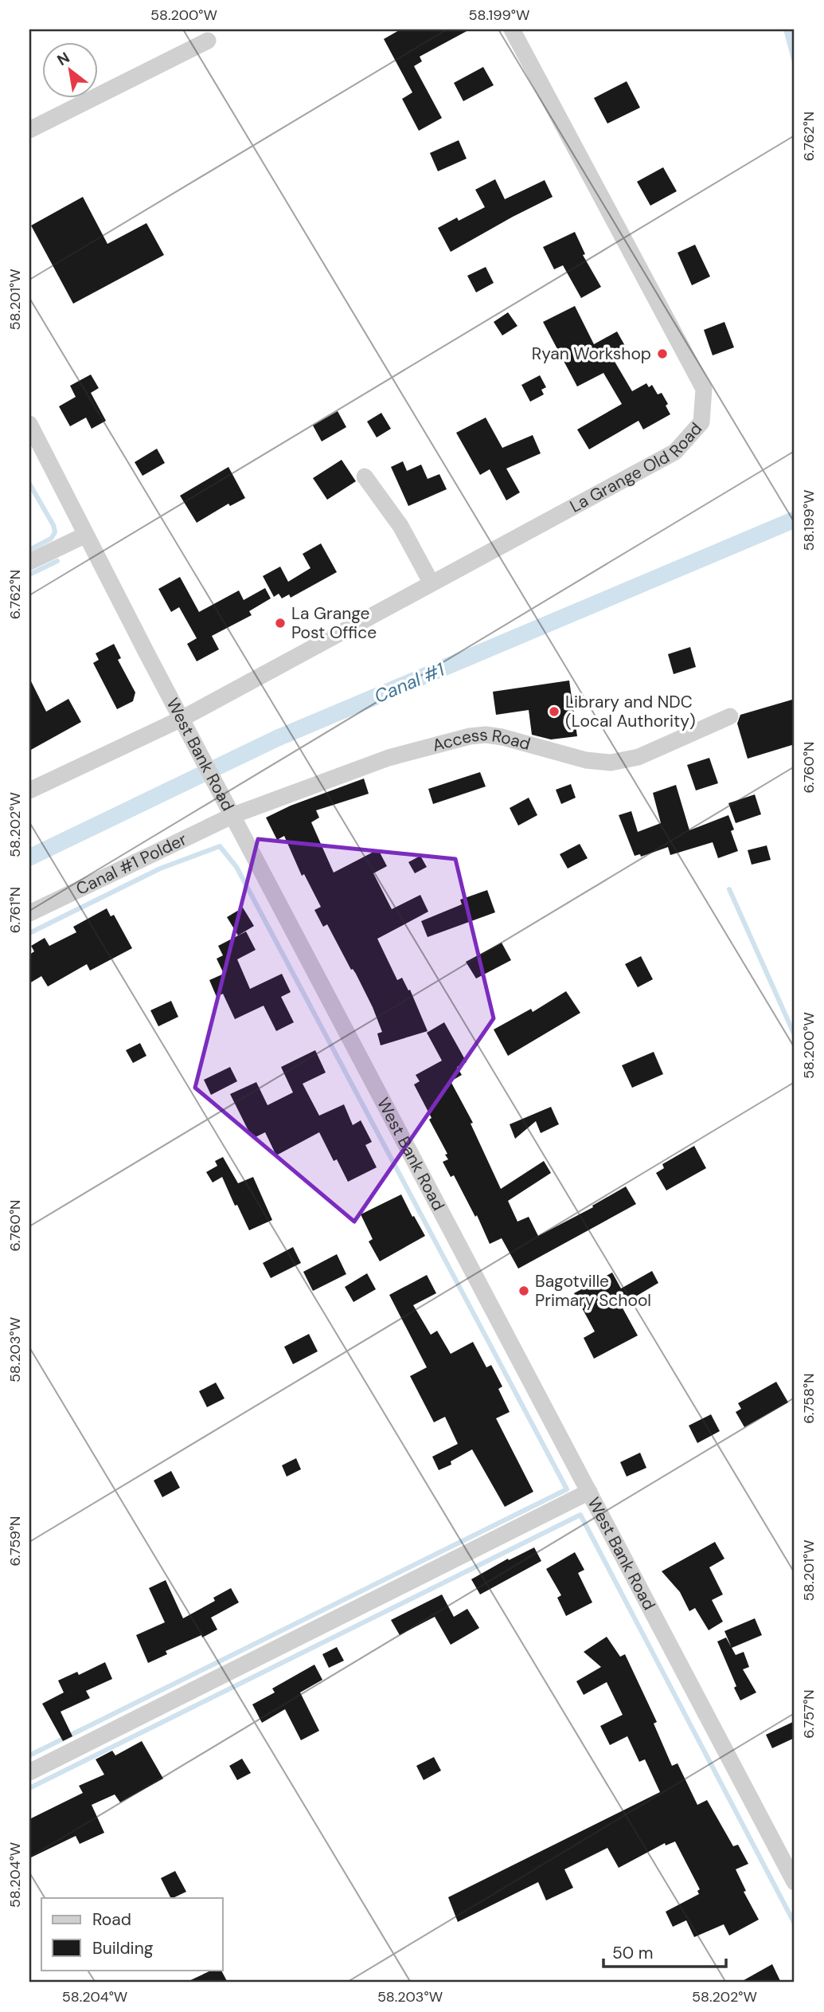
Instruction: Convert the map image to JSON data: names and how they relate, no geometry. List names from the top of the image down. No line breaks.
{"streets":{"street":["La Grange Old Road","Access Road","West Bank Road","Canal #1 Polder"]},"crossings":[["La Grange Old Road","West Bank Road"],["Access Road","West Bank Road"],["Access Road","Canal #1 Polder"],["West Bank Road","Canal #1 Polder"]],"water":["Canal #1"],"places":["Ryan Workshop","La Grange Post Office","Library and NDC (Local Authority)","Bagotville Primary School"],"legend":["Road","Building"],"scale_bar":"50 m","north":"top left","coordinates":["58.200°W","58.199°W","6.762°N","58.201°W","6.760°N","58.202°W","6.761°N","58.203°W","6.758°N","6.759°N","6.757°N","58.204°W"]}
